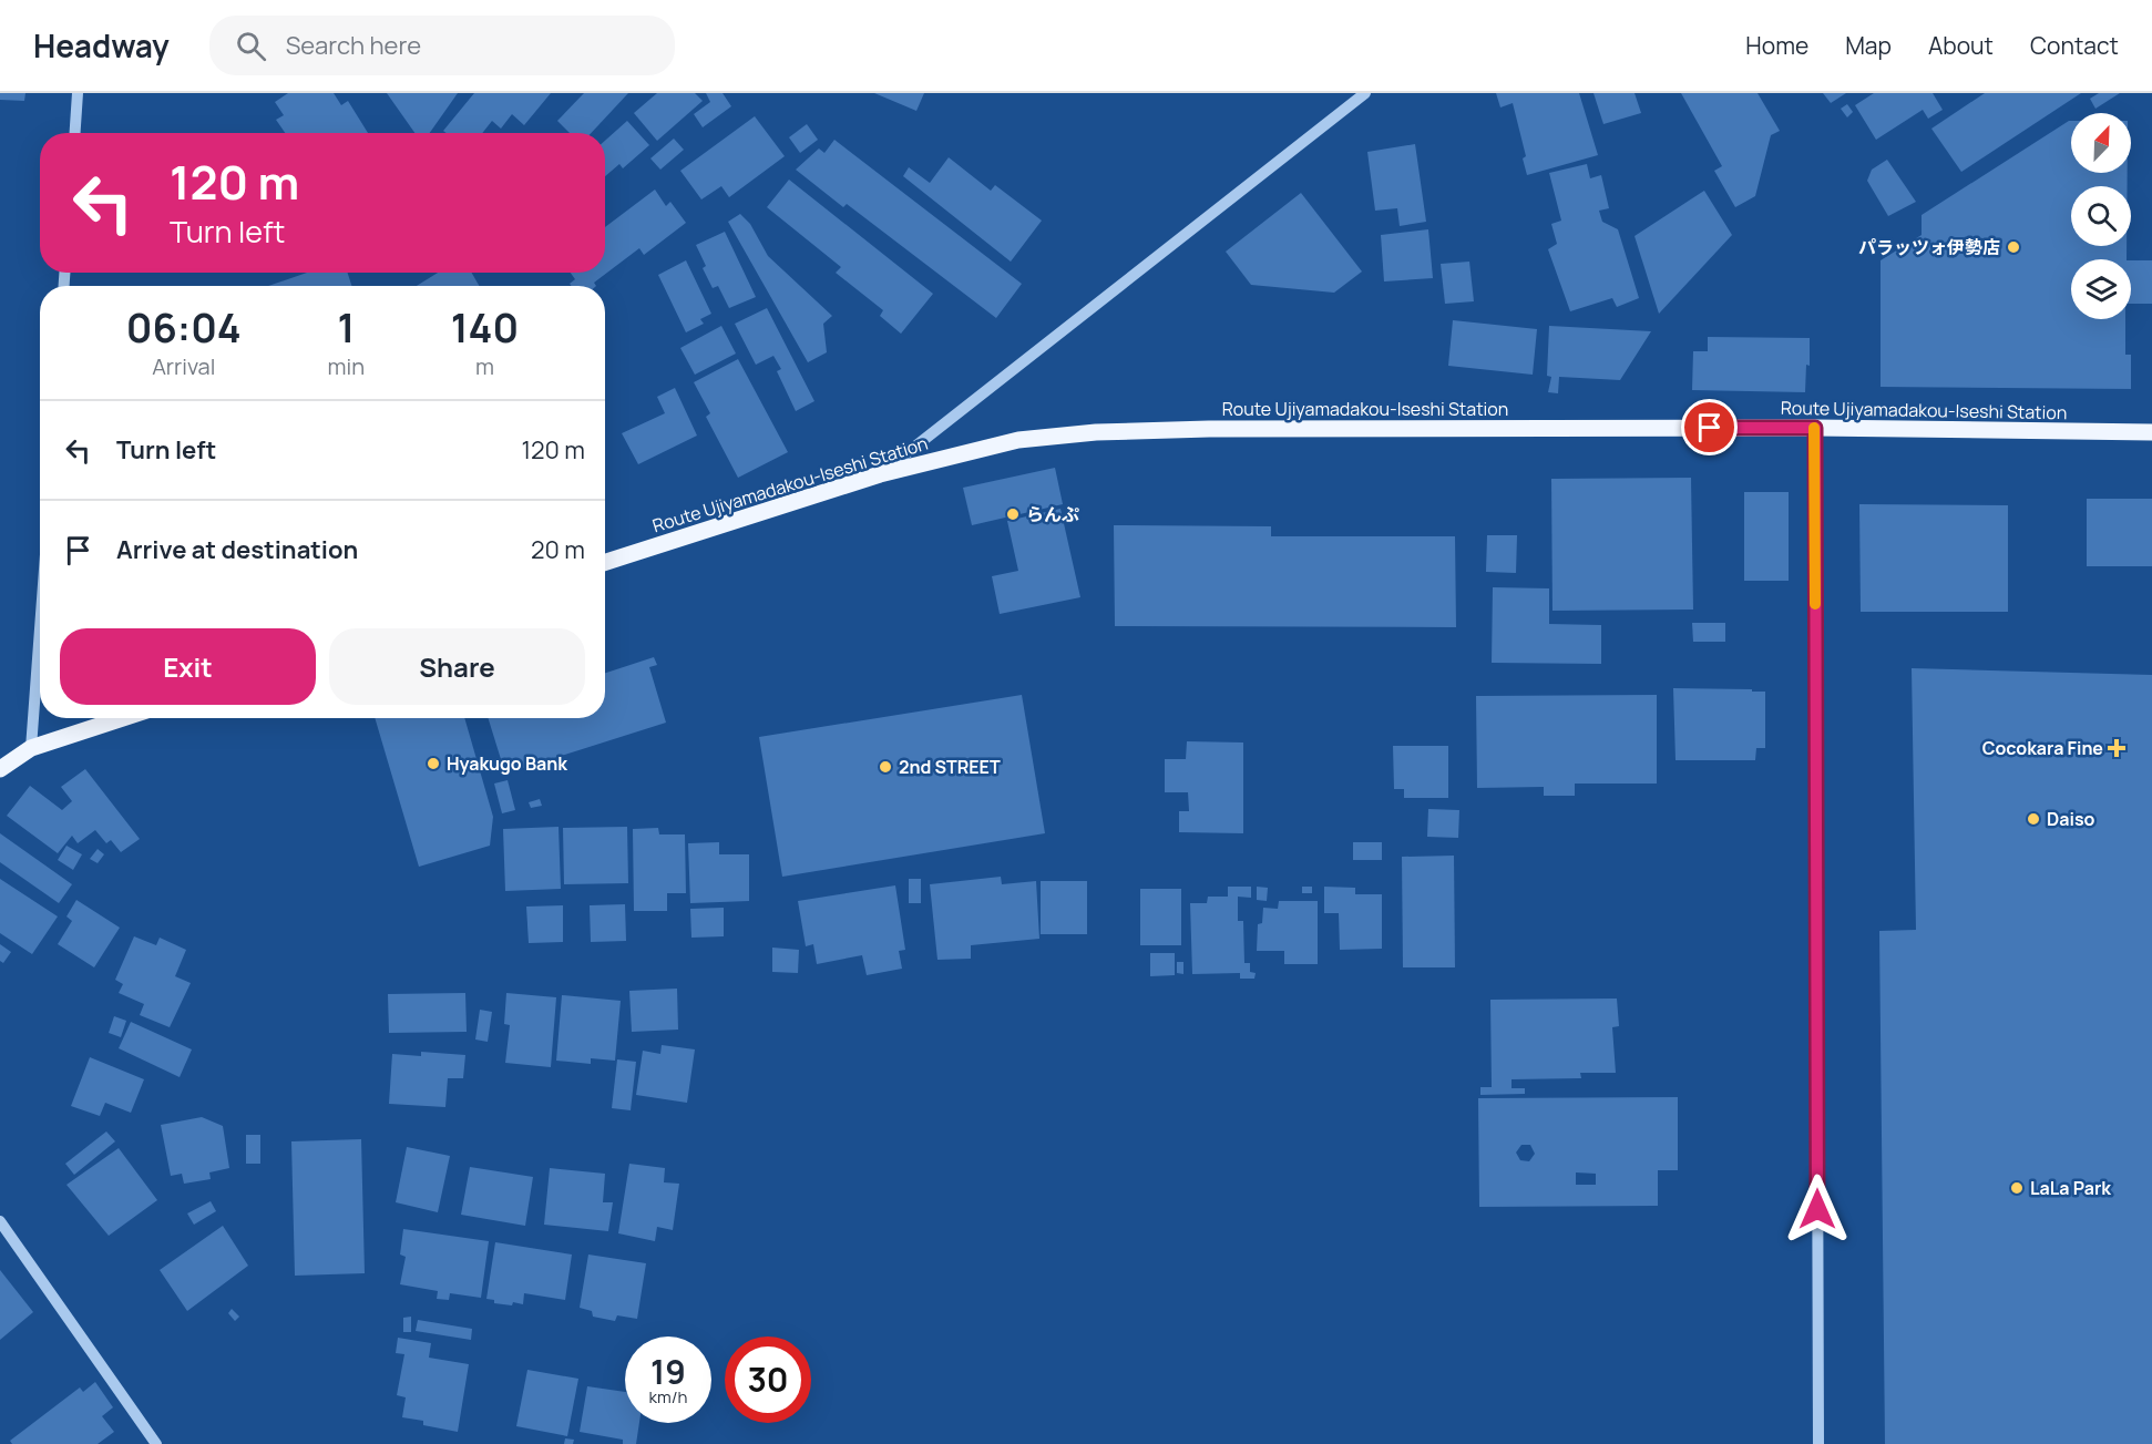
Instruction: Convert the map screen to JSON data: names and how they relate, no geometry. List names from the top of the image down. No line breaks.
{"streets":{"main road":["Route Ujiyamadakou-Iseshi Station"]},"places":{"other":["パラッツォ伊勢店","らんぷ","Hyakugo Bank","2nd STREET","Daiso","LaLa Park"],"health":["Cocokara Fine"]},"north":"top right","page":{"header":"Headway","search":"Search here","nav":["Home","Map","About","Contact"],"turn":["120 m","Turn left"],"eta":["06:04","Arrival","1","min","140","m"],"list":[{"name":"Turn left","value":"120 m"},{"name":"Arrive at destination","value":"20 m"}],"buttons":["Exit","Share"],"speed":"19 km/h","limit":"30"}}
